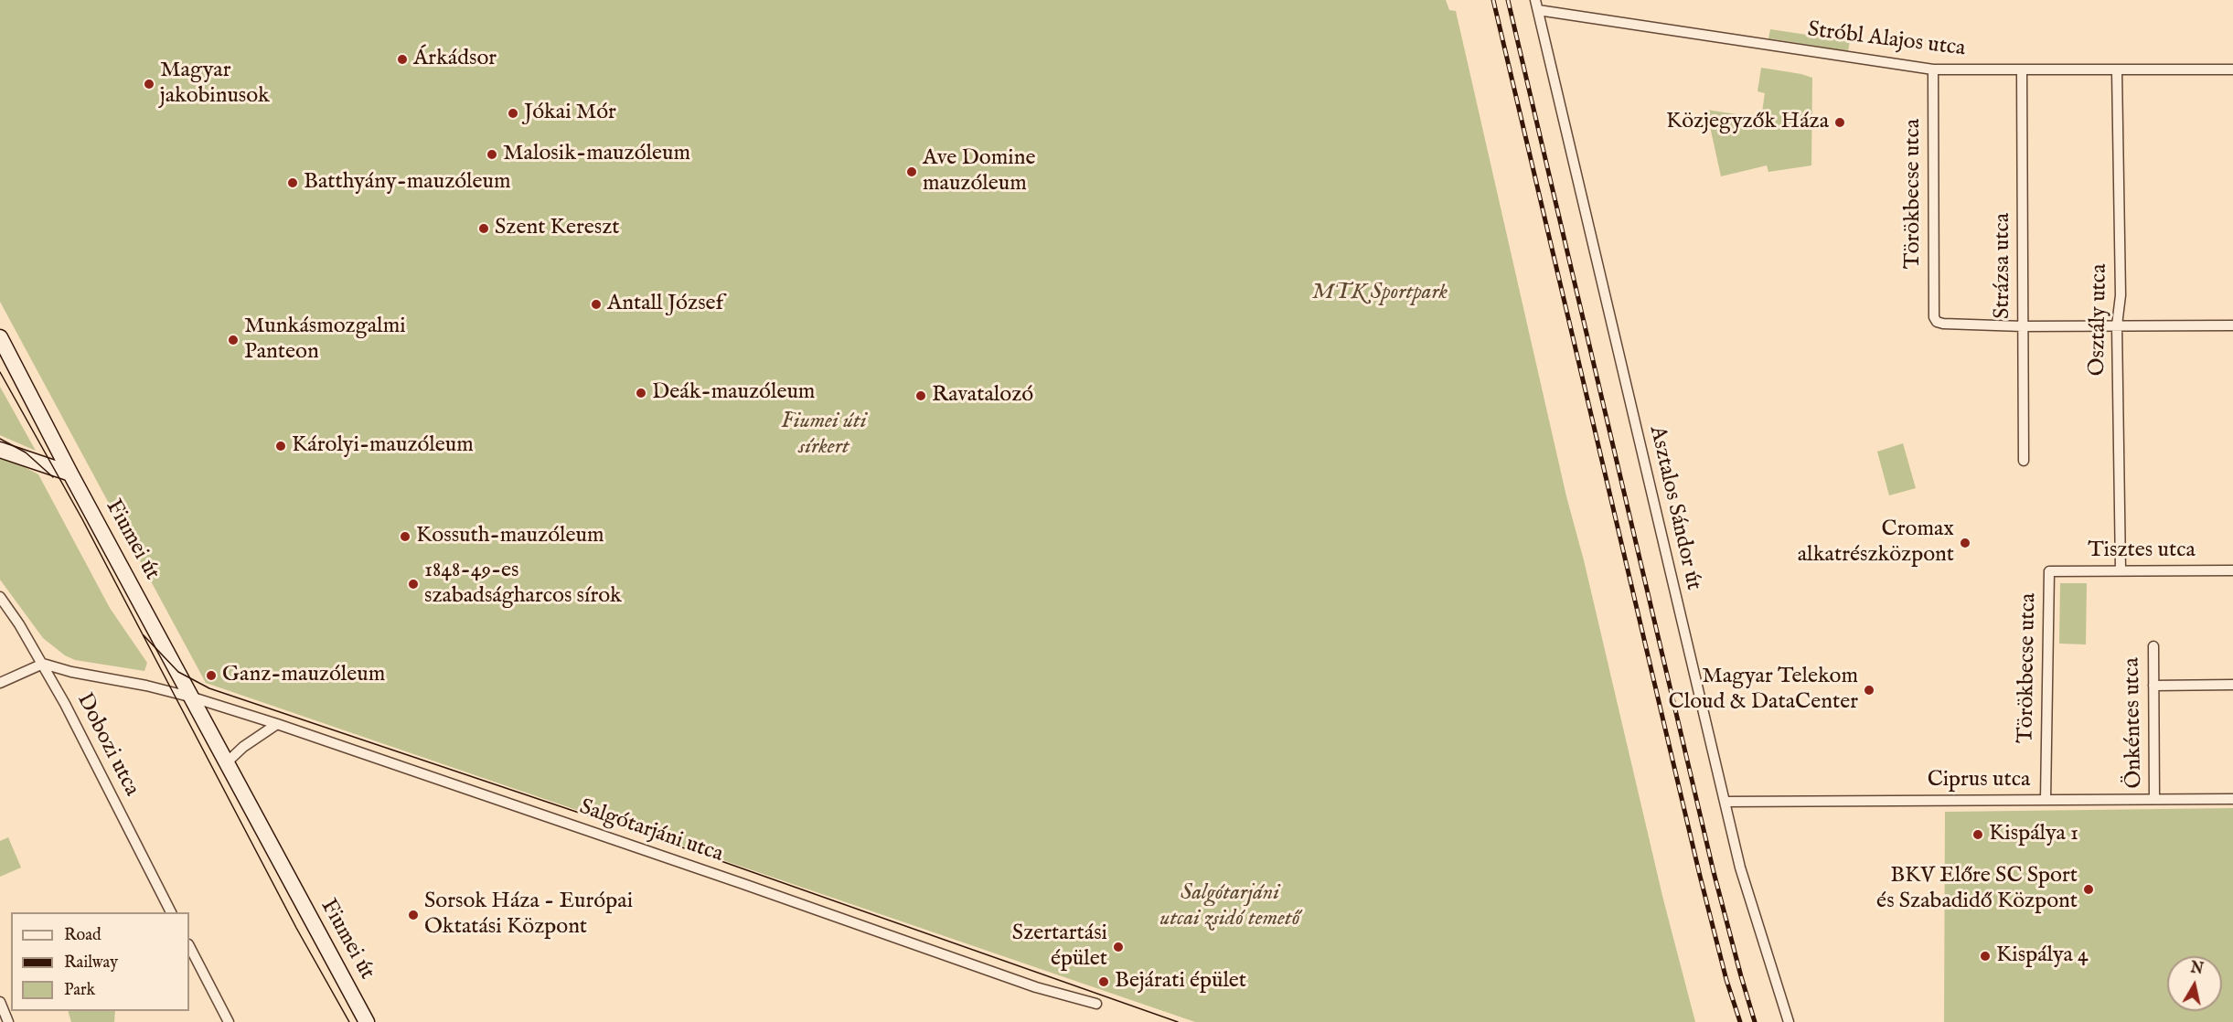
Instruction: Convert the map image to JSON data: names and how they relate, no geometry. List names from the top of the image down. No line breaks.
{"streets":{"main road":["Fiumei út"],"street":["Stróbl Alajos utca","Törökbecse utca","Strázsa utca","Osztály utca","Asztalos Sándor út","Tisztes utca","Önkéntes utca","Dobozi utca","Ciprus utca","Salgótarjáni utca"]},"crossings":[["Stróbl Alajos utca","Törökbecse utca"],["Stróbl Alajos utca","Strázsa utca"],["Stróbl Alajos utca","Osztály utca"],["Stróbl Alajos utca","Asztalos Sándor út"],["Törökbecse utca","Strázsa utca"],["Törökbecse utca","Tisztes utca"],["Törökbecse utca","Ciprus utca"],["Osztály utca","Tisztes utca"],["Asztalos Sándor út","Ciprus utca"],["Fiumei út","Salgótarjáni utca"],["Önkéntes utca","Ciprus utca"],["Dobozi utca","Salgótarjáni utca"]],"parks":["MTK Sportpark","Fiumei úti sírkert","Salgótarjáni utcai zsidó temető"],"places":["Árkádsor","Magyar jakobinusok","Jókai Mór","Közjegyzők Háza","Malosik-mauzóleum","Ave Domine mauzóleum","Batthyány-mauzóleum","Szent Kereszt","Antall József","Munkásmozgalmi Panteon","Deák-mauzóleum","Ravatalozó","Károlyi-mauzóleum","Kossuth-mauzóleum","Cromax alkatrészközpont","1848-49-es szabadságharcos sírok","Ganz-mauzóleum","Magyar Telekom Cloud & DataCenter","Kispálya 1","BKV Előre SC Sport és Szabadidő Központ","Sorsok Háza - Európai Oktatási Központ","Szertartási épület","Kispálya 4","Bejárati épület"],"legend":["Road","Railway","Park"],"north":"top"}
